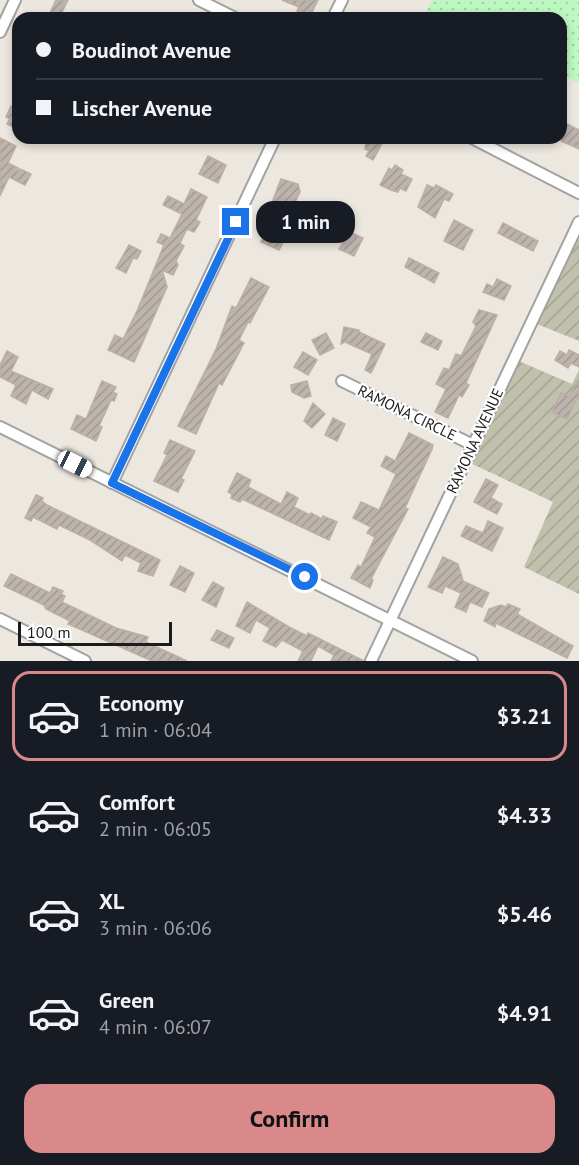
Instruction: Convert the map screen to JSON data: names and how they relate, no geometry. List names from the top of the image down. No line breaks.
{"streets":{"street":["RAMONA CIRCLE","RAMONA AVENUE"]},"crossings":[["RAMONA CIRCLE","RAMONA AVENUE"]],"scale_bar":"100 m","page":{"banner":["Boudinot Avenue","Lischer Avenue"],"bubble":"1 min","scale":"100 m","list":[{"name":"Economy","note":"1 min · 06:04","value":"$3.21"},{"name":"Comfort","note":"2 min · 06:05","value":"$4.33"},{"name":"XL","note":"3 min · 06:06","value":"$5.46"},{"name":"Green","note":"4 min · 06:07","value":"$4.91"}],"buttons":"Confirm"}}
